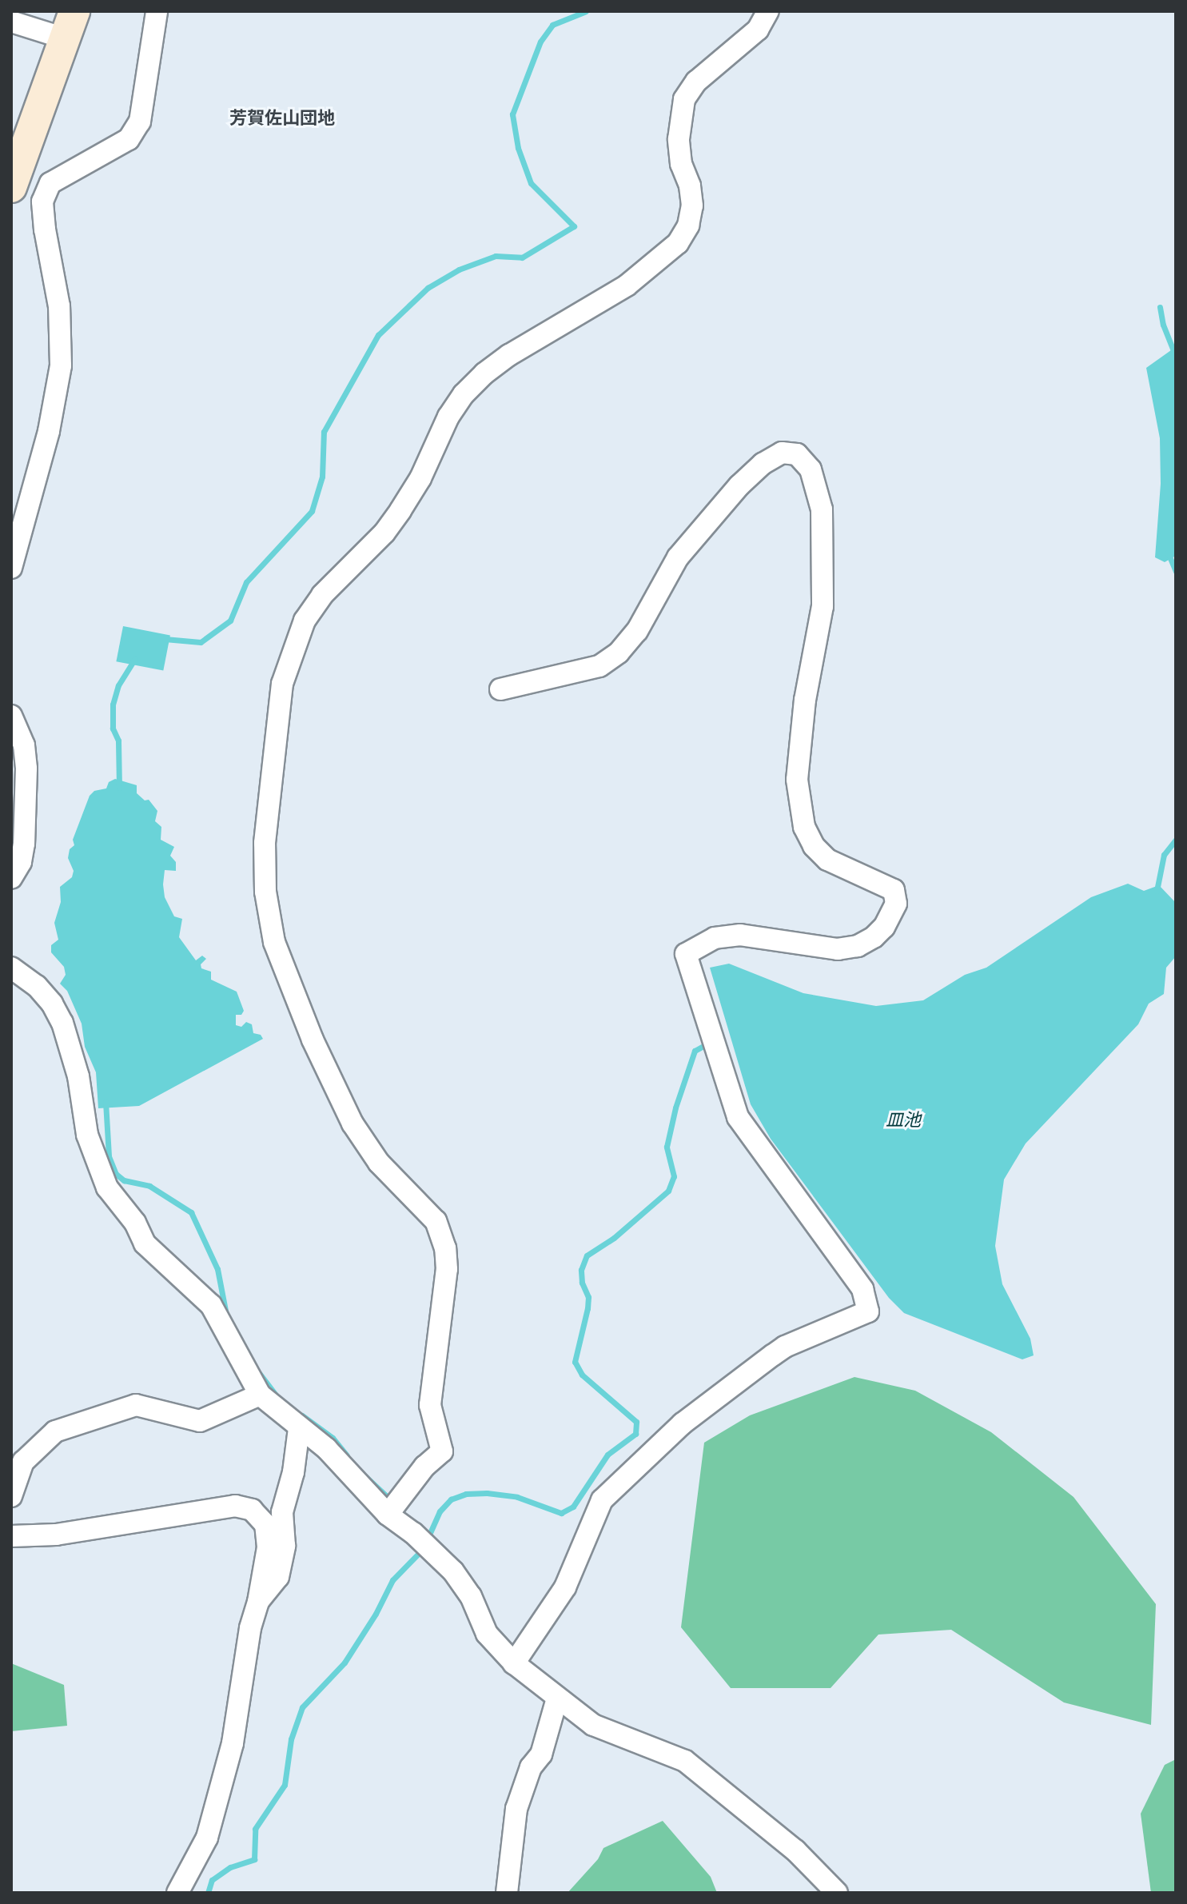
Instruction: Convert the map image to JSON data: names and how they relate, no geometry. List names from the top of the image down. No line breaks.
{"districts":["芳賀佐山団地"],"water":["皿池"]}
